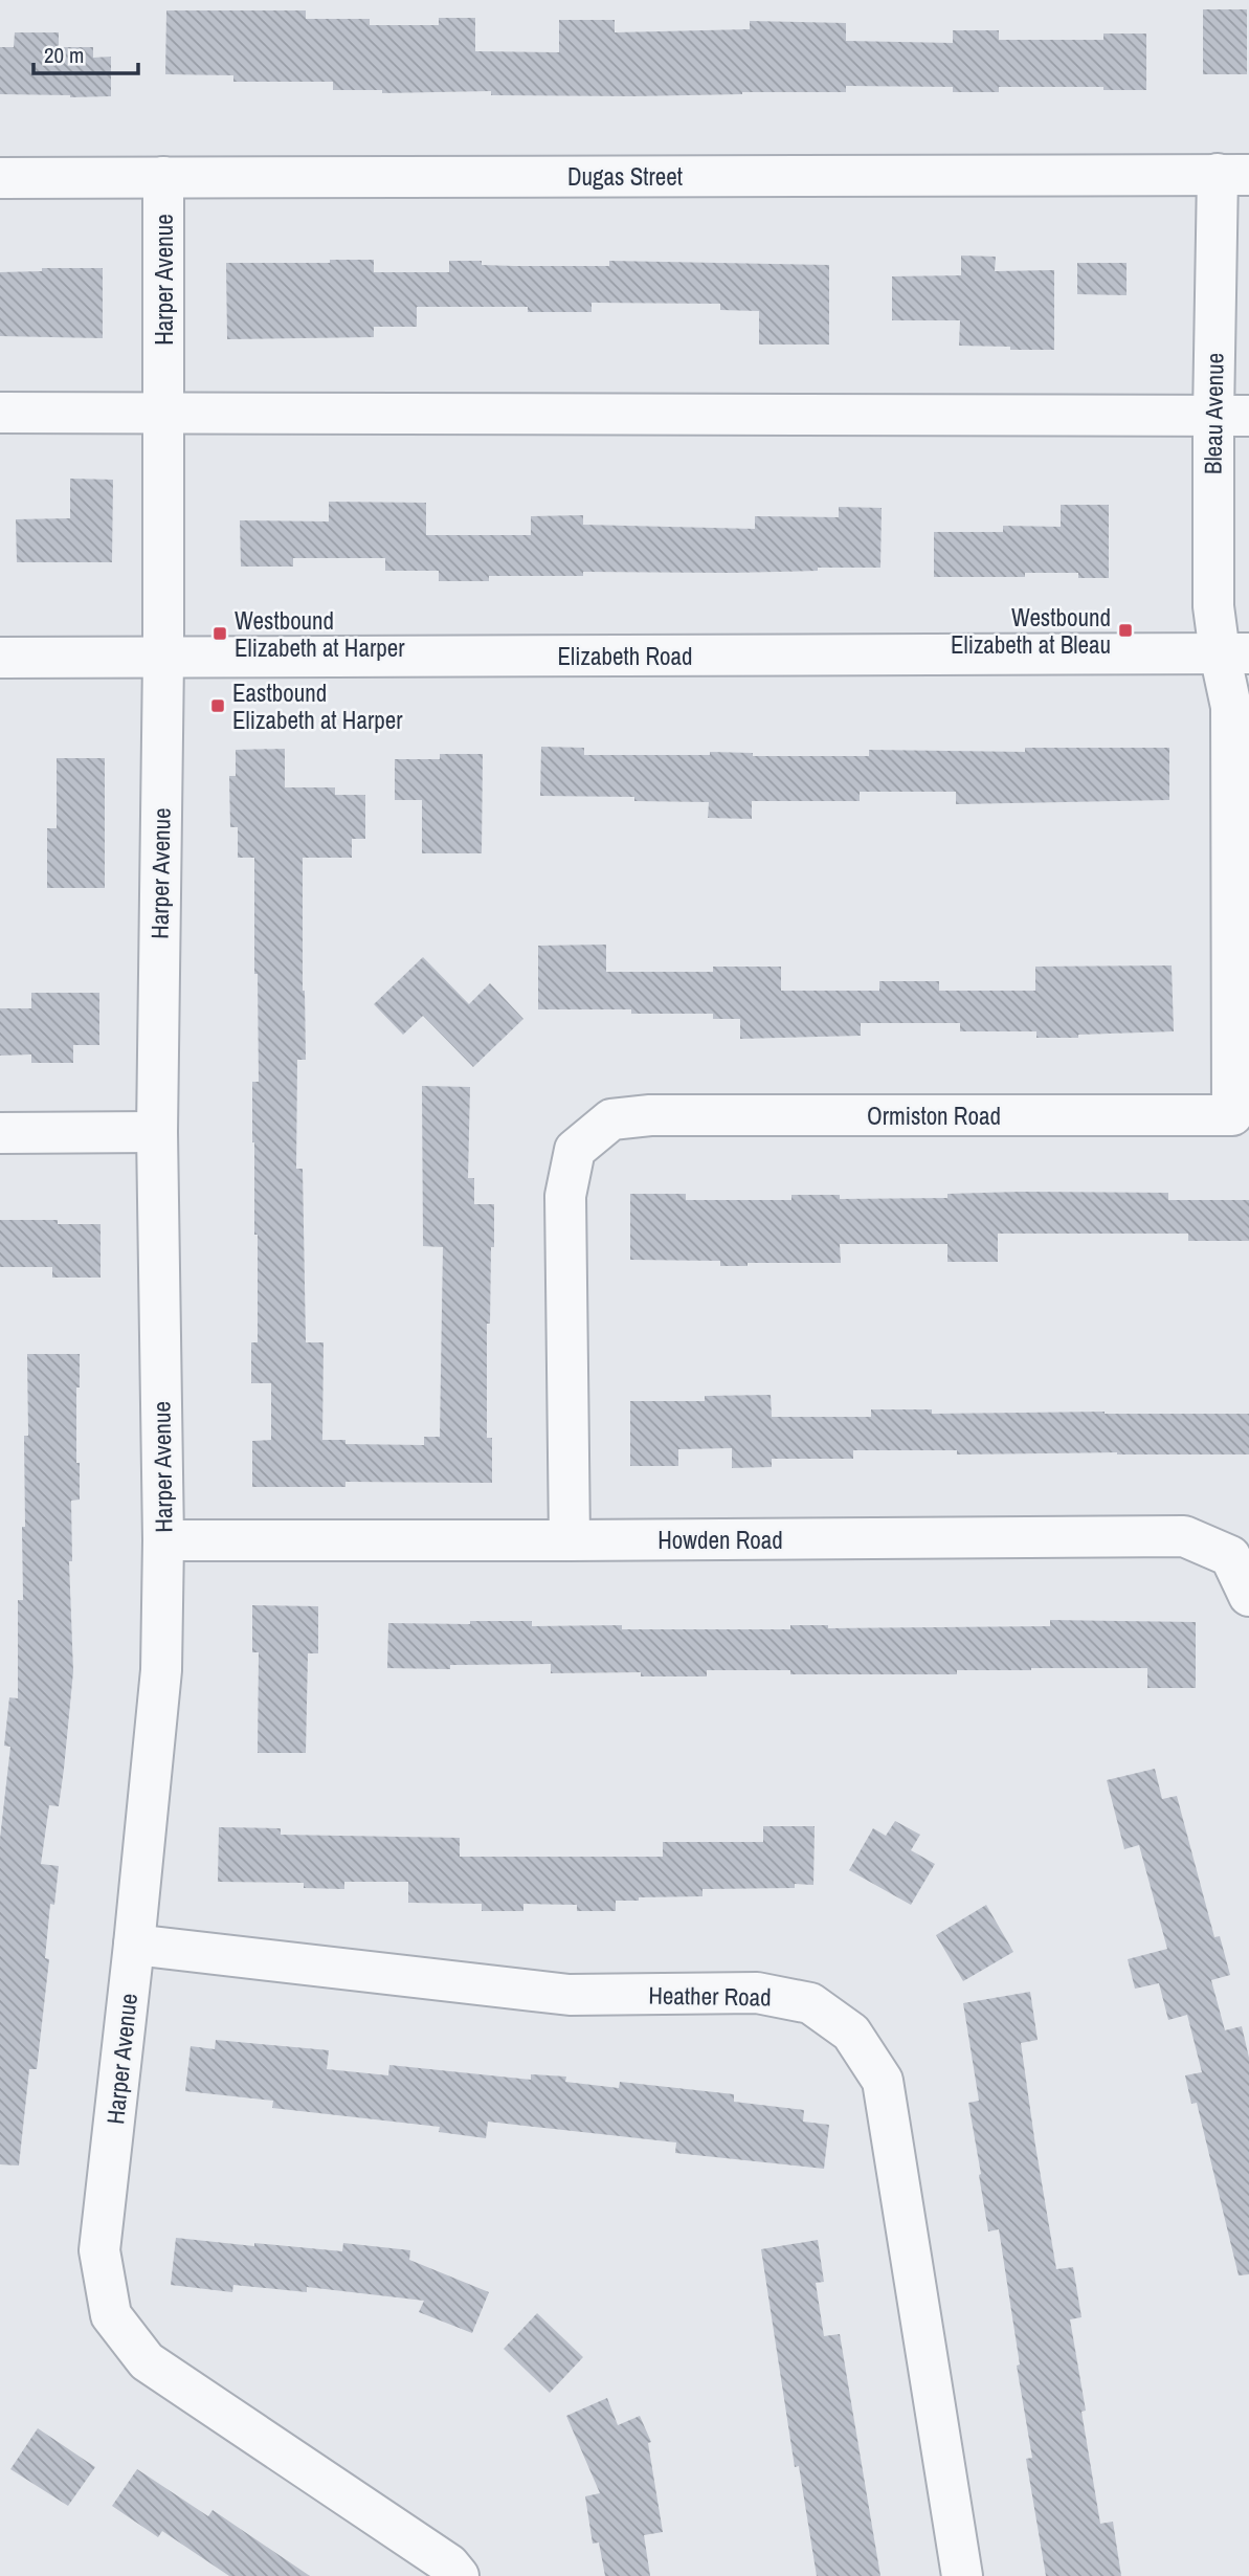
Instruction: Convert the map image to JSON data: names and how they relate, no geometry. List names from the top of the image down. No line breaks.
{"streets":{"street":["Dugas Street","Harper Avenue","Bleau Avenue","Elizabeth Road","Ormiston Road","Howden Road","Heather Road"]},"crossings":[["Dugas Street","Harper Avenue"],["Dugas Street","Bleau Avenue"],["Harper Avenue","Elizabeth Road"],["Harper Avenue","Howden Road"],["Harper Avenue","Heather Road"],["Bleau Avenue","Elizabeth Road"],["Bleau Avenue","Ormiston Road"],["Elizabeth Road","Ormiston Road"],["Ormiston Road","Howden Road"]],"places":{"transit":["Westbound Elizabeth at Bleau","Westbound Elizabeth at Harper","Eastbound Elizabeth at Harper"]},"scale_bar":"20 m"}
